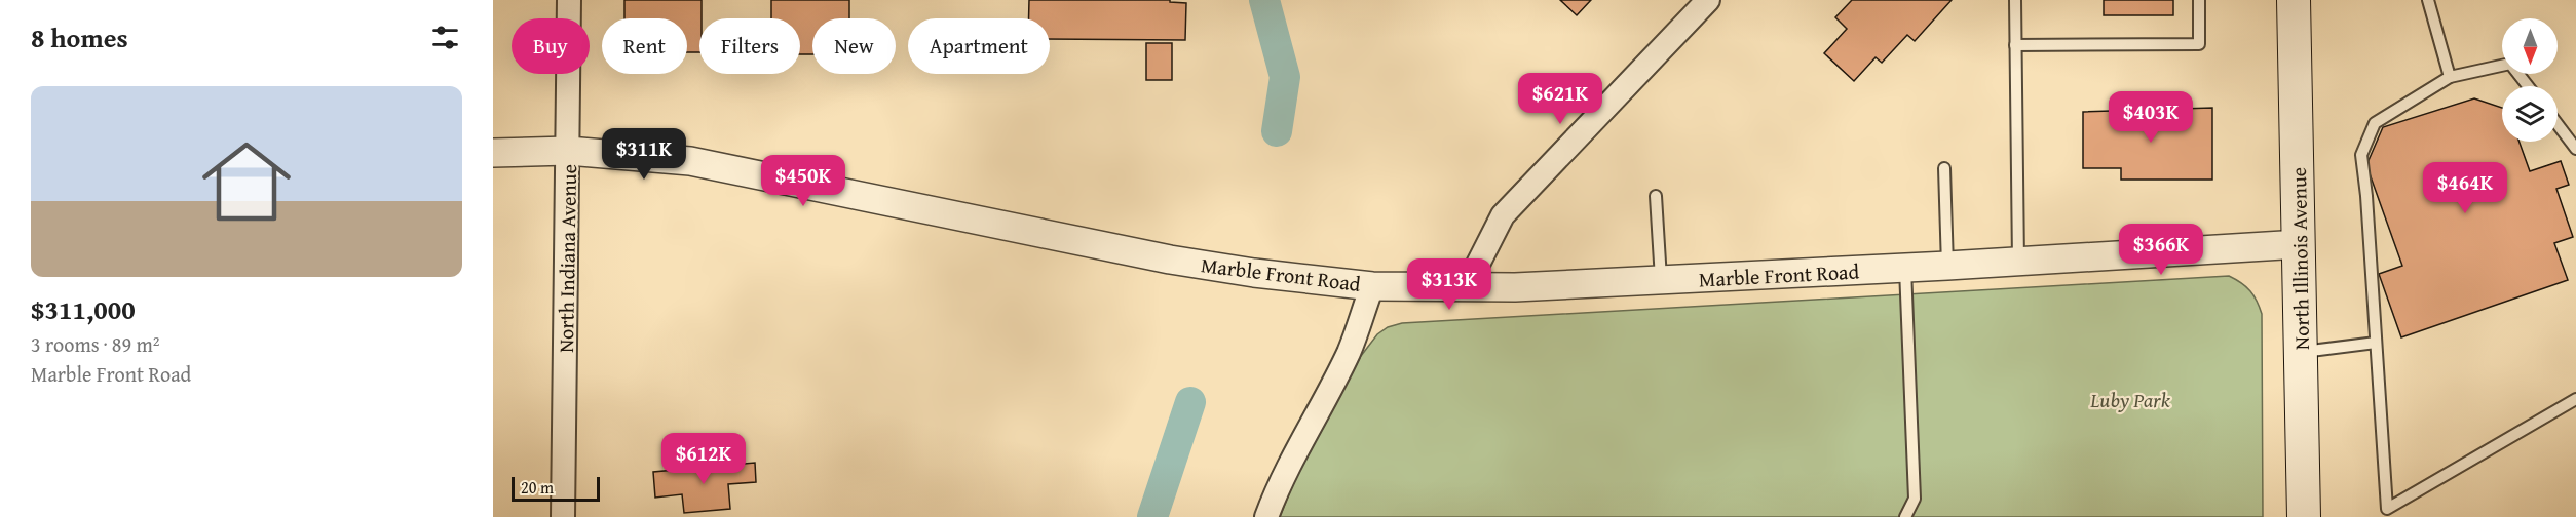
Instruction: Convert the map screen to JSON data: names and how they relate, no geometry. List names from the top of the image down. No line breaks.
{"streets":{"main road":["North Illinois Avenue"],"street":["North Indiana Avenue","Marble Front Road"]},"crossings":[["North Indiana Avenue","Marble Front Road"],["North Illinois Avenue","Marble Front Road"]],"parks":["Luby Park"],"scale_bar":"20 m","north":"bottom","page":{"heading":"8 homes","chip":["Buy","Rent","Filters","New","Apartment"],"price":["$621K","$403K","$311K","$450K","$464K","$366K","$313K","$612K"],"list":[{"name":"$311,000","note":"3 rooms · 89 m² · Marble Front Road"}],"scale":"20 m"}}
